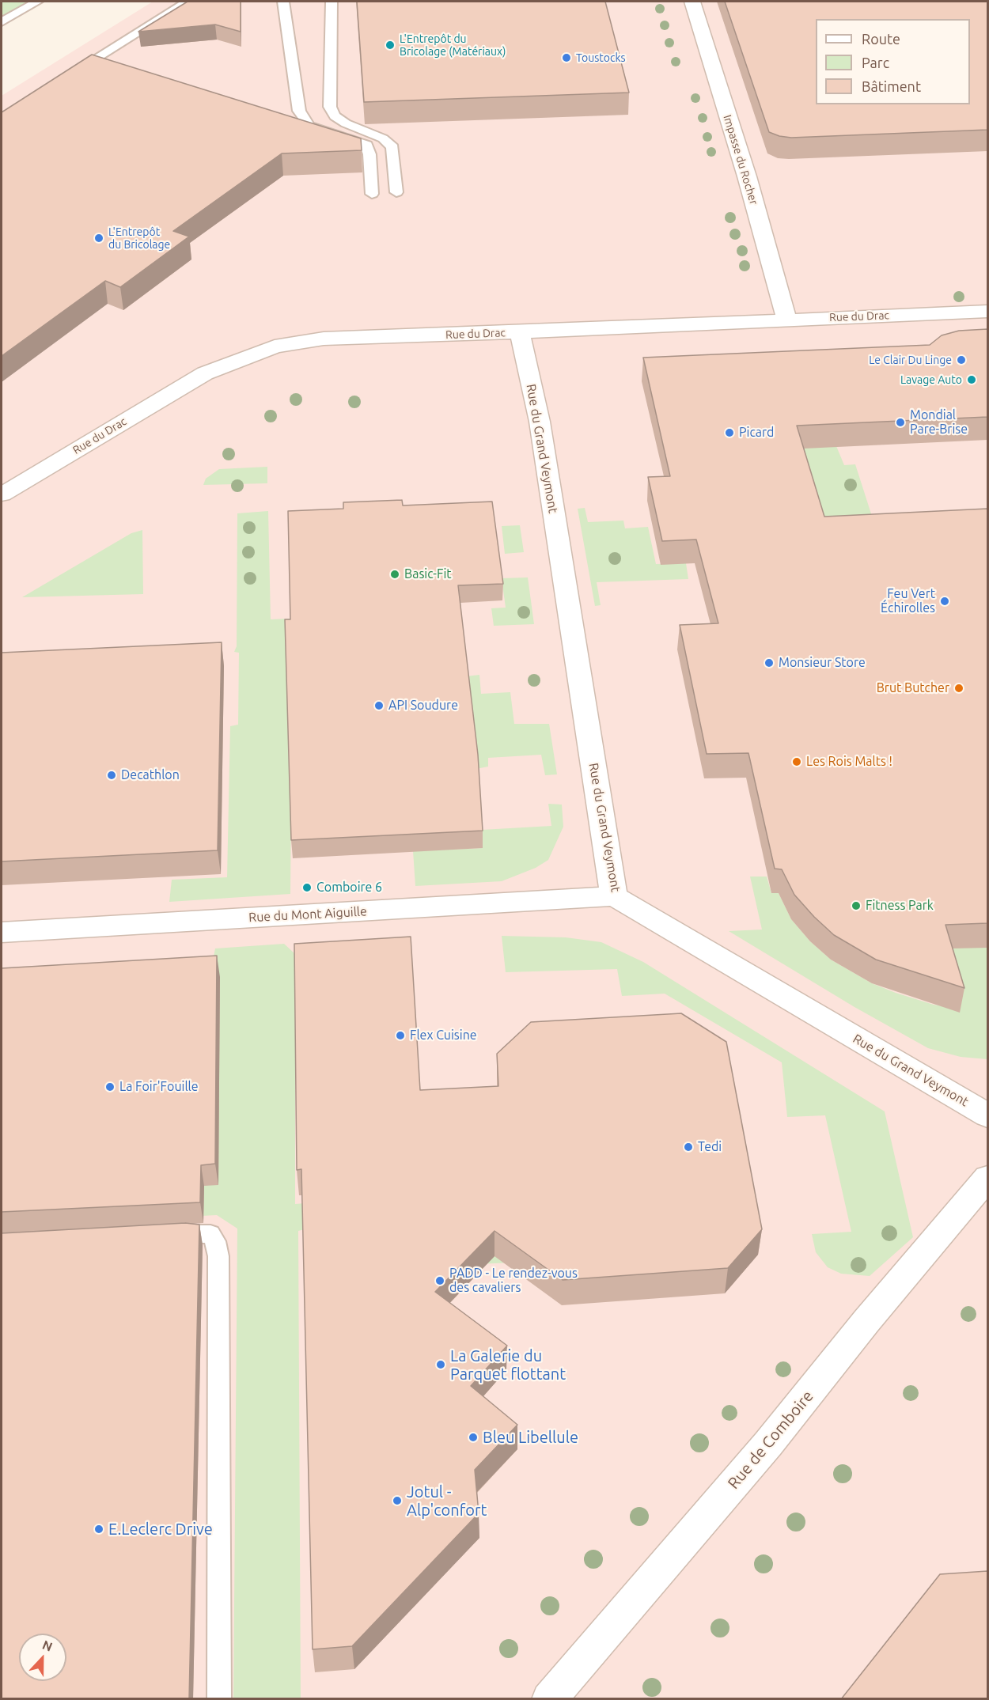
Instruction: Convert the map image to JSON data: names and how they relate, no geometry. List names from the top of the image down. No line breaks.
{"streets":{"street":["Impasse du Rocher","Rue du Drac","Rue du Grand Veymont","Rue du Mont Aiguille","Rue de Comboire"]},"crossings":[["Impasse du Rocher","Rue du Drac"],["Rue du Drac","Rue du Grand Veymont"],["Rue du Grand Veymont","Rue du Mont Aiguille"]],"places":["L'Entrepôt du Bricolage (Matériaux)","Toustocks","L'Entrepôt du Bricolage","Le Clair Du Linge","Lavage Auto","Mondial Pare-Brise","Picard","Basic-Fit","Feu Vert Échirolles","Monsieur Store","Brut Butcher","API Soudure","Les Rois Malts !","Decathlon","Comboire 6","Fitness Park","Flex Cuisine","La Foir'Fouille","Tedi","PADD - Le rendez-vous des cavaliers","La Galerie du Parquet flottant","Bleu Libellule","Jotul - Alp'confort","E.Leclerc Drive"],"legend":["Route","Parc","Bâtiment"],"north":"top"}
